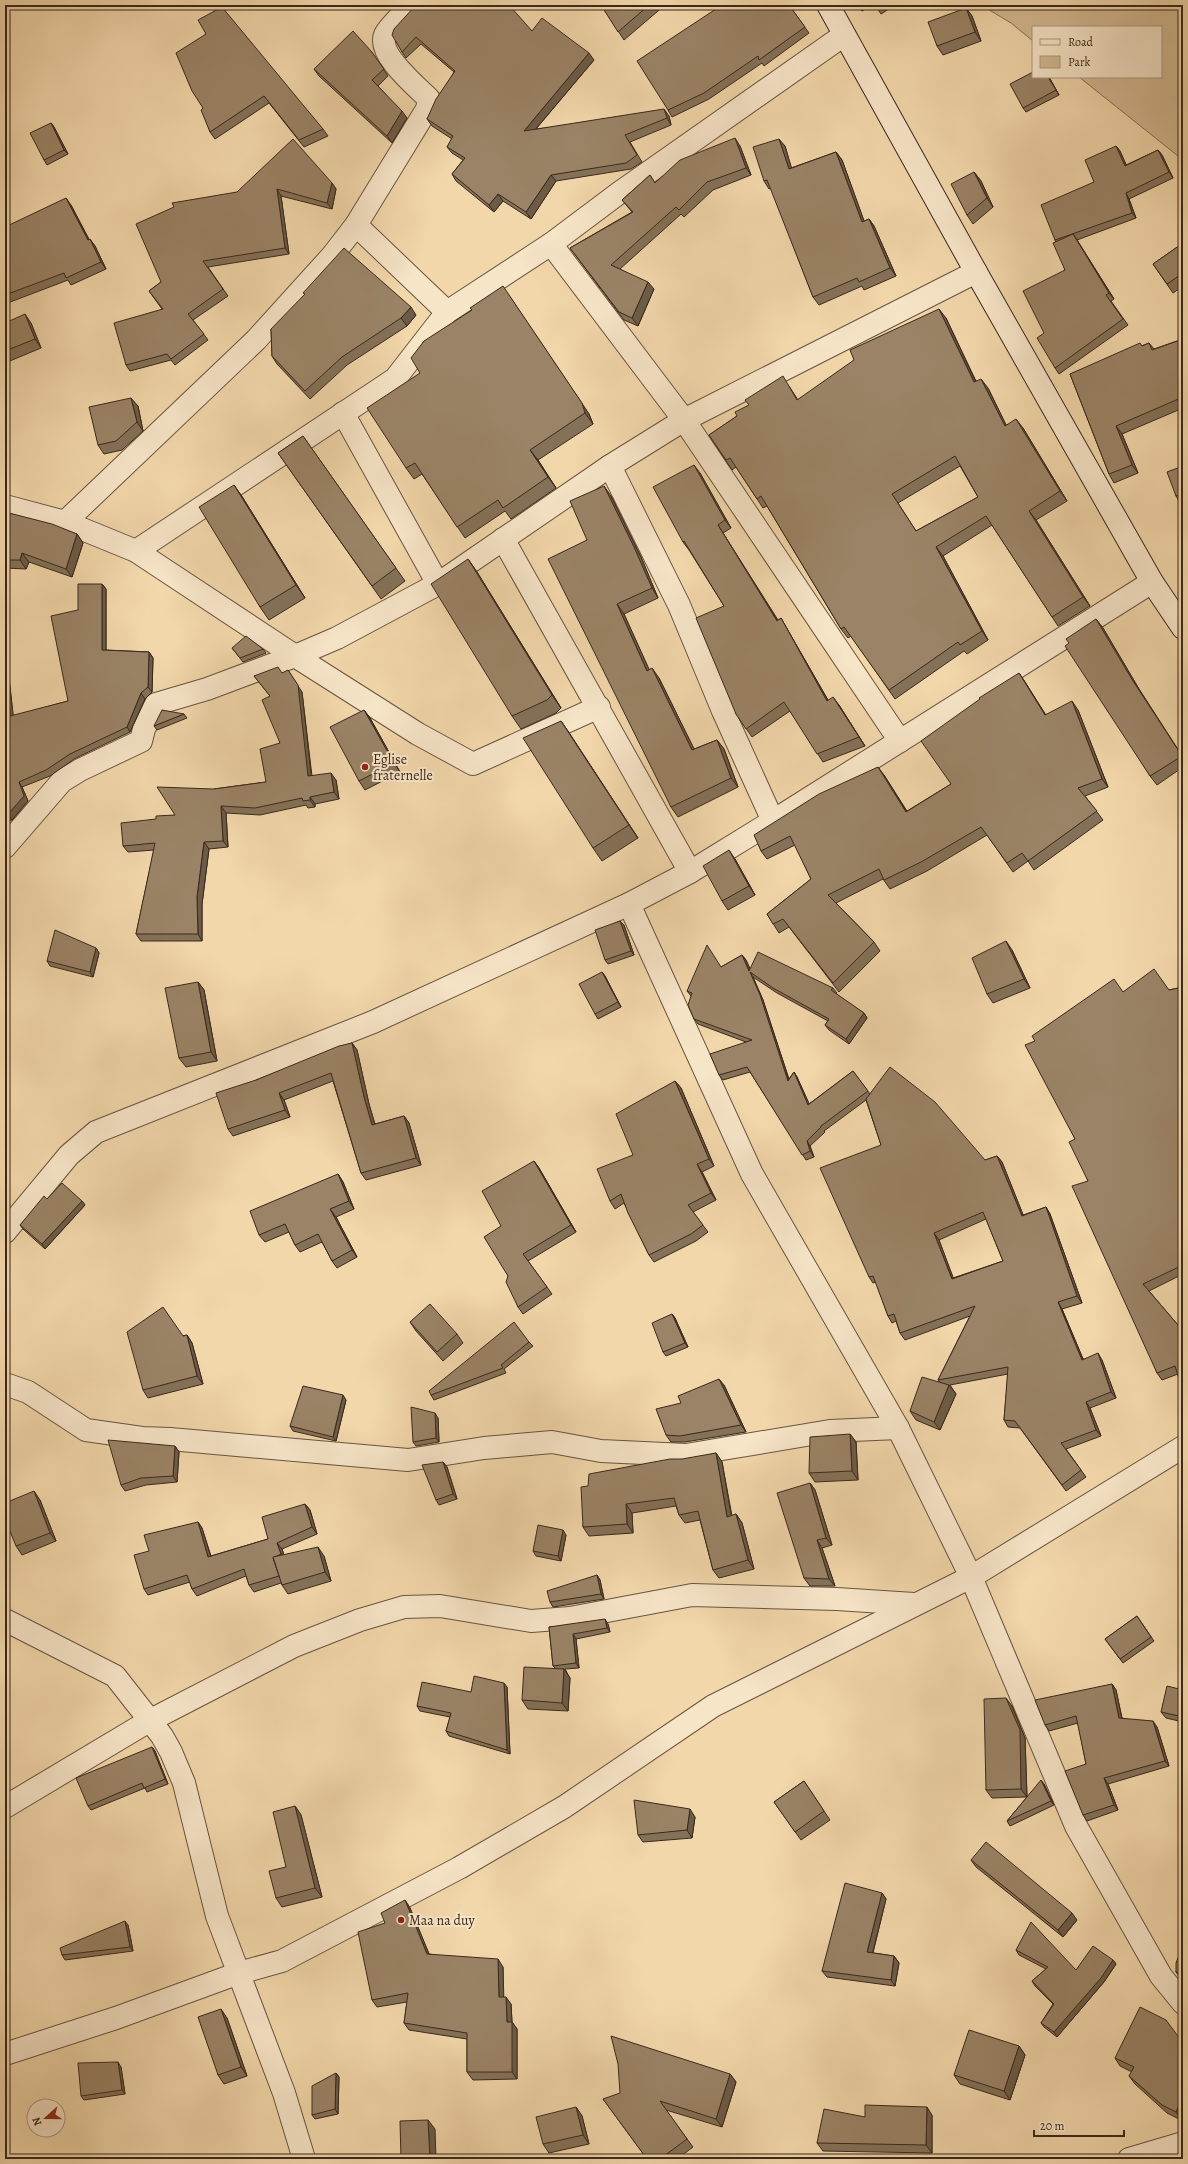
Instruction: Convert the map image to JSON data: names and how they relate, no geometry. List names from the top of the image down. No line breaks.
{"places":["Eglise fraternelle","Maa na duy"],"legend":["Road","Park"],"scale_bar":"20 m","north":"left"}
